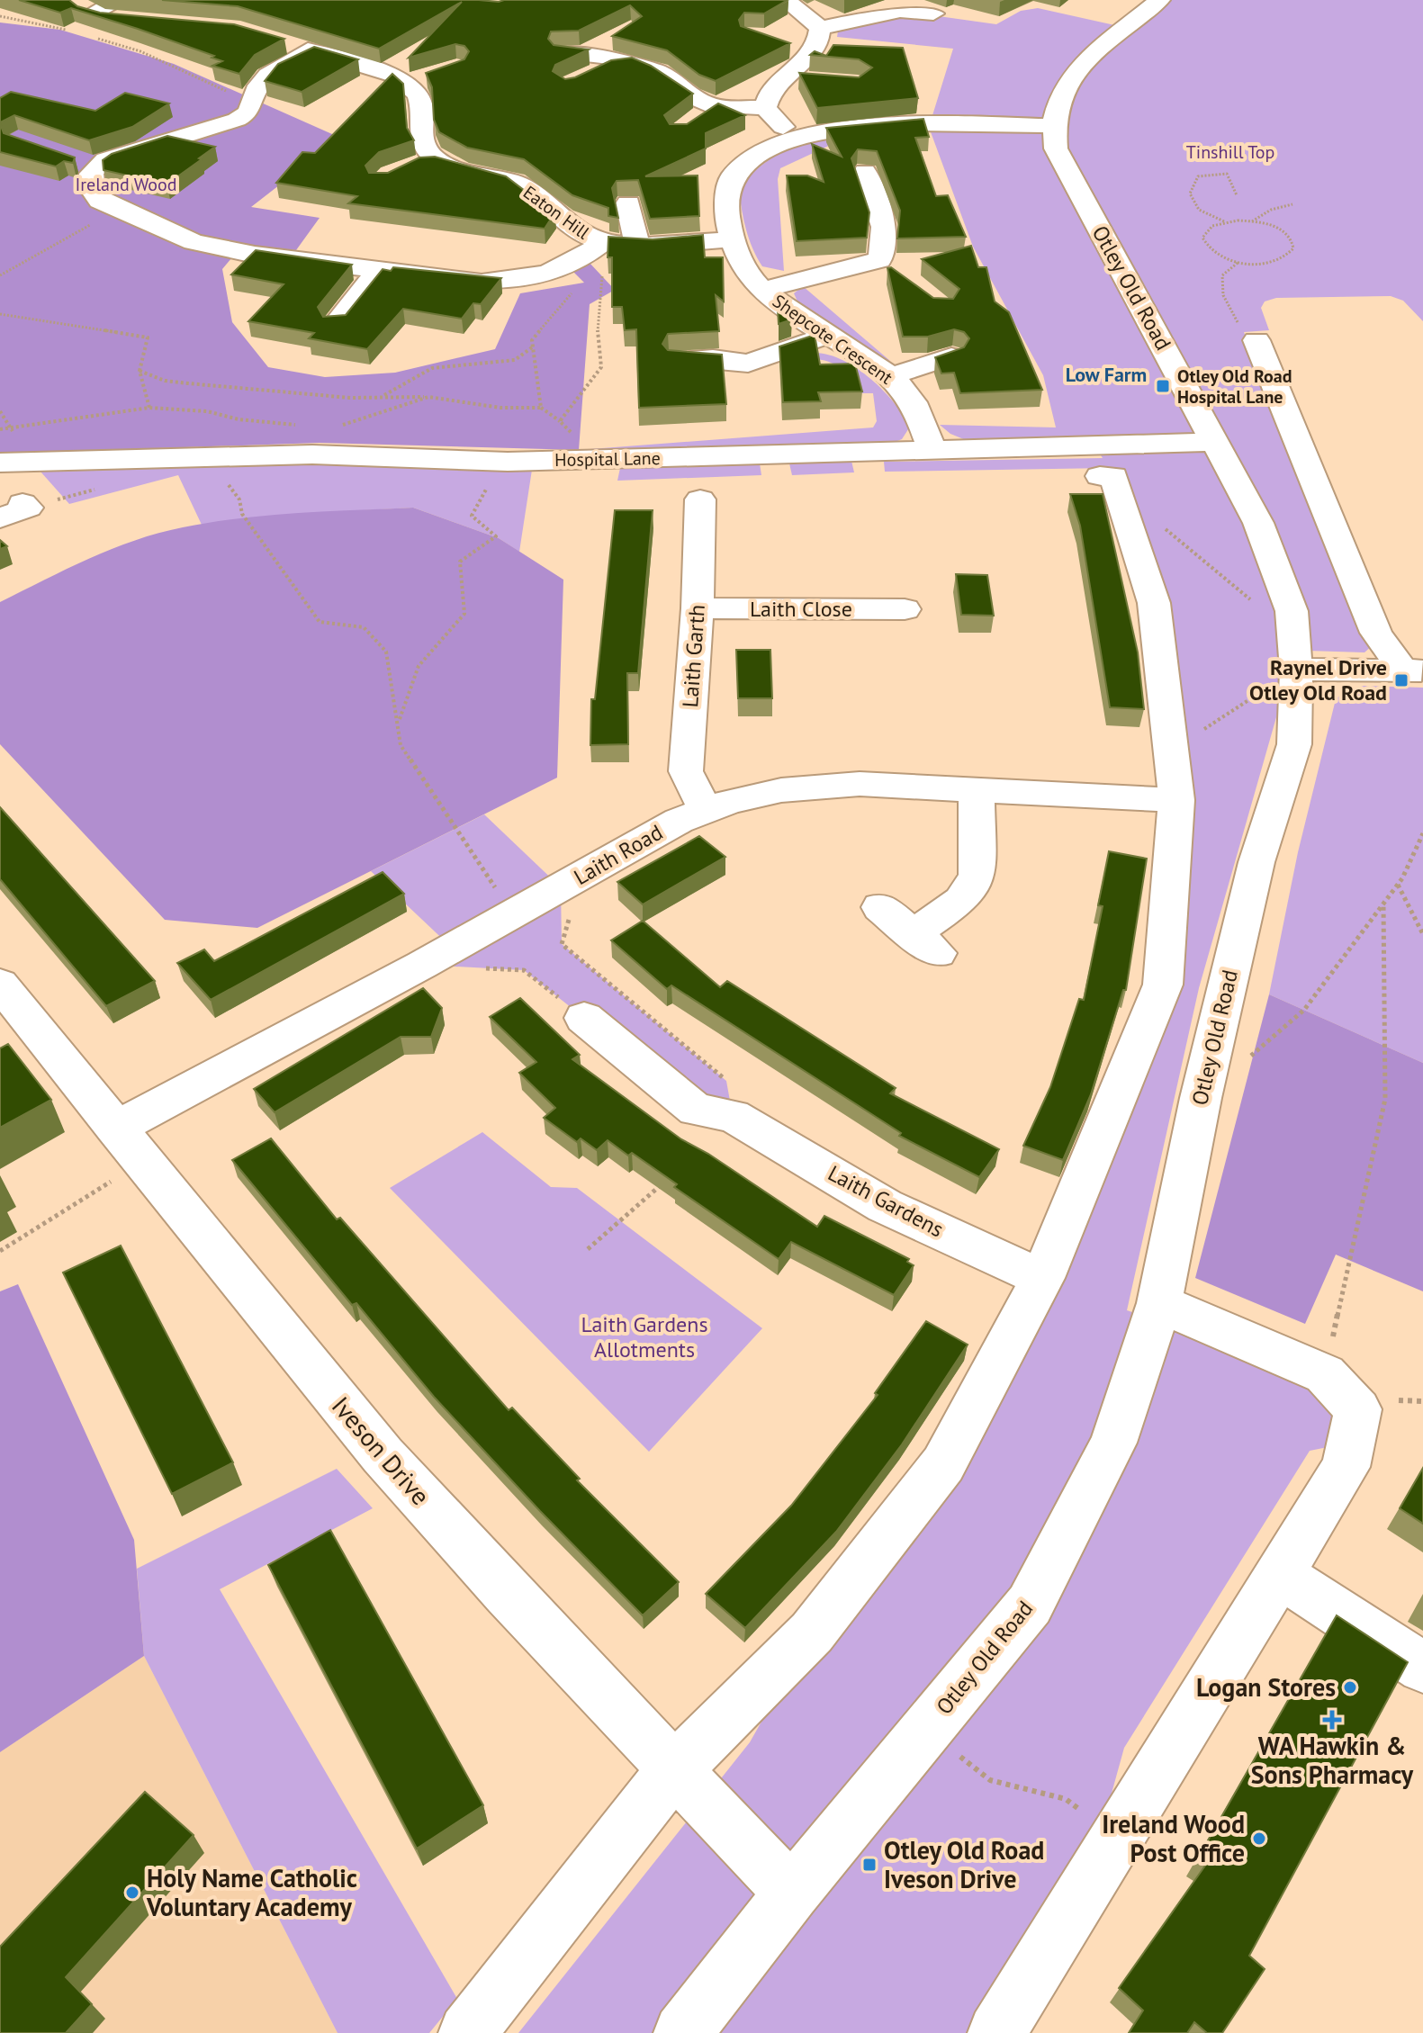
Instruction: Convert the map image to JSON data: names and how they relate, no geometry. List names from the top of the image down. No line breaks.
{"streets":{"street":["Eaton Hill","Otley Old Road","Shepcote Crescent","Hospital Lane","Laith Close","Laith Garth","Laith Road","Laith Gardens","Iveson Drive"]},"crossings":[["Eaton Hill","Shepcote Crescent"],["Otley Old Road","Shepcote Crescent"],["Otley Old Road","Hospital Lane"],["Otley Old Road","Iveson Drive"],["Shepcote Crescent","Hospital Lane"],["Laith Close","Laith Garth"],["Laith Garth","Laith Road"],["Laith Road","Iveson Drive"]],"districts":["Low Farm"],"parks":["Tinshill Top","Ireland Wood","Laith Gardens Allotments"],"places":{"transit":["Otley Old Road Hospital Lane","Raynel Drive Otley Old Road","Otley Old Road Iveson Drive"],"other":["Logan Stores","Ireland Wood Post Office","Holy Name Catholic Voluntary Academy"],"health":["WA Hawkin & Sons Pharmacy"]}}
